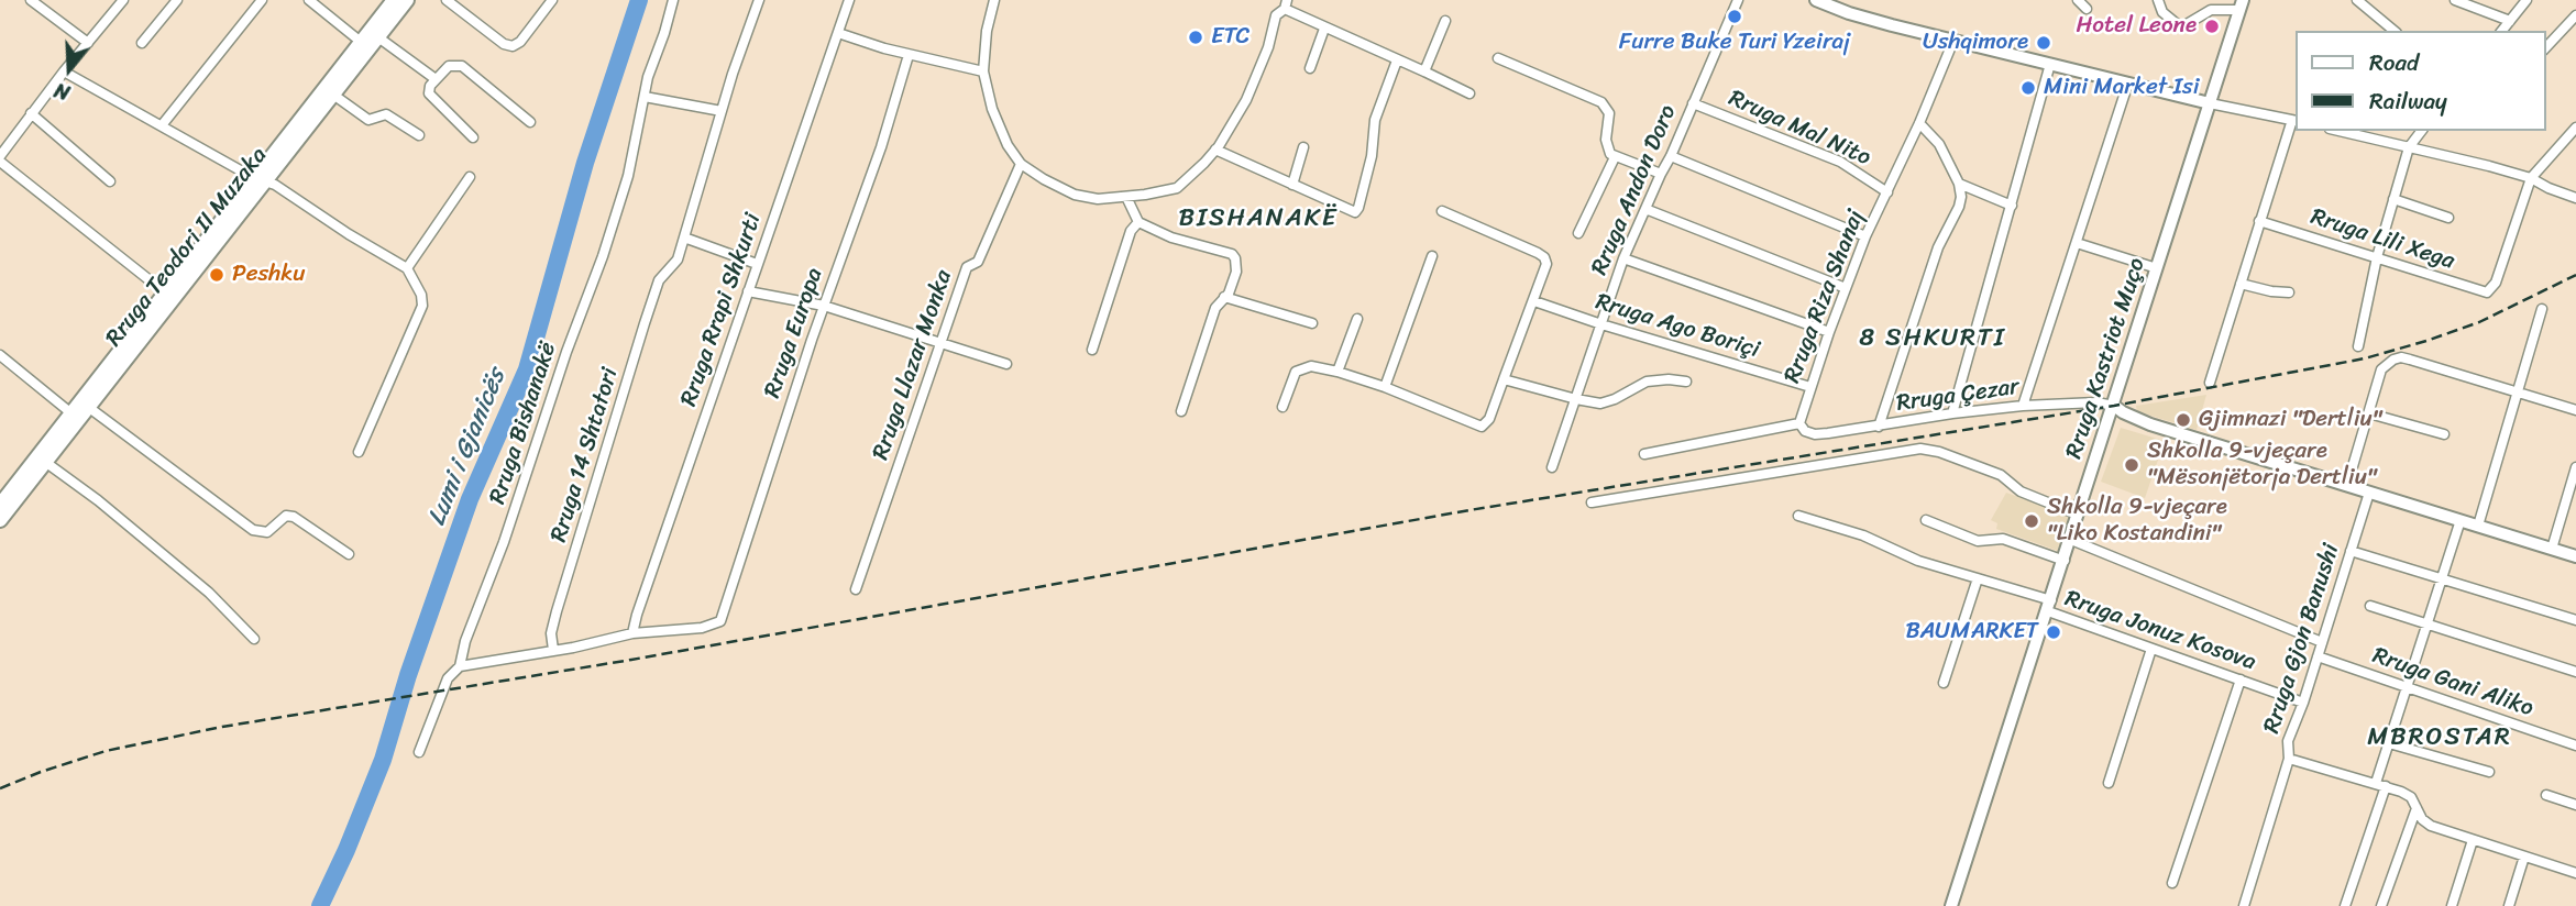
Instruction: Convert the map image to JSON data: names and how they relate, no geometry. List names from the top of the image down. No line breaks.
{"streets":{"main road":["Rruga Teodori II Muzaka"],"street":["Rruga Mal Nito","Rruga Andon Doro","Rruga Lili Xega","Rruga Riza Shanaj","Rruga Rrapi Shkurti","Rruga Ago Boriçi","Rruga Europa","Rruga Kastriot Muço","Rruga Llazar Monka","Rruga Çezar","Rruga Bishanakë","Rruga 14 Shtatori","Rruga Jonuz Kosova","Rruga Gjon Banushi","Rruga Gani Aliko"]},"crossings":[["Rruga Mal Nito","Rruga Andon Doro"],["Rruga Mal Nito","Rruga Riza Shanaj"],["Rruga Andon Doro","Rruga Ago Boriçi"],["Rruga Riza Shanaj","Rruga Ago Boriçi"],["Rruga Rrapi Shkurti","Rruga Europa"],["Rruga Kastriot Muço","Rruga Çezar"],["Rruga Kastriot Muço","Rruga Jonuz Kosova"],["Rruga Jonuz Kosova","Rruga Gjon Banushi"],["Rruga Gjon Banushi","Rruga Gani Aliko"]],"districts":["BISHANAKË","8 SHKURTI","MBROSTAR"],"water":["Lumi i Gjanicës"],"places":["Furre Buke Turi Yzeiraj","Hotel Leone","ETC","Ushqimore","Mini Market Isi","Peshku","Gjimnazi \"Dertliu\"","Shkolla 9-vjeçare \"Mësonjëtorja Dertliu\"","Shkolla 9-vjeçare \"Liko Kostandini\"","BAUMARKET"],"legend":["Road","Railway"],"north":"bottom"}
